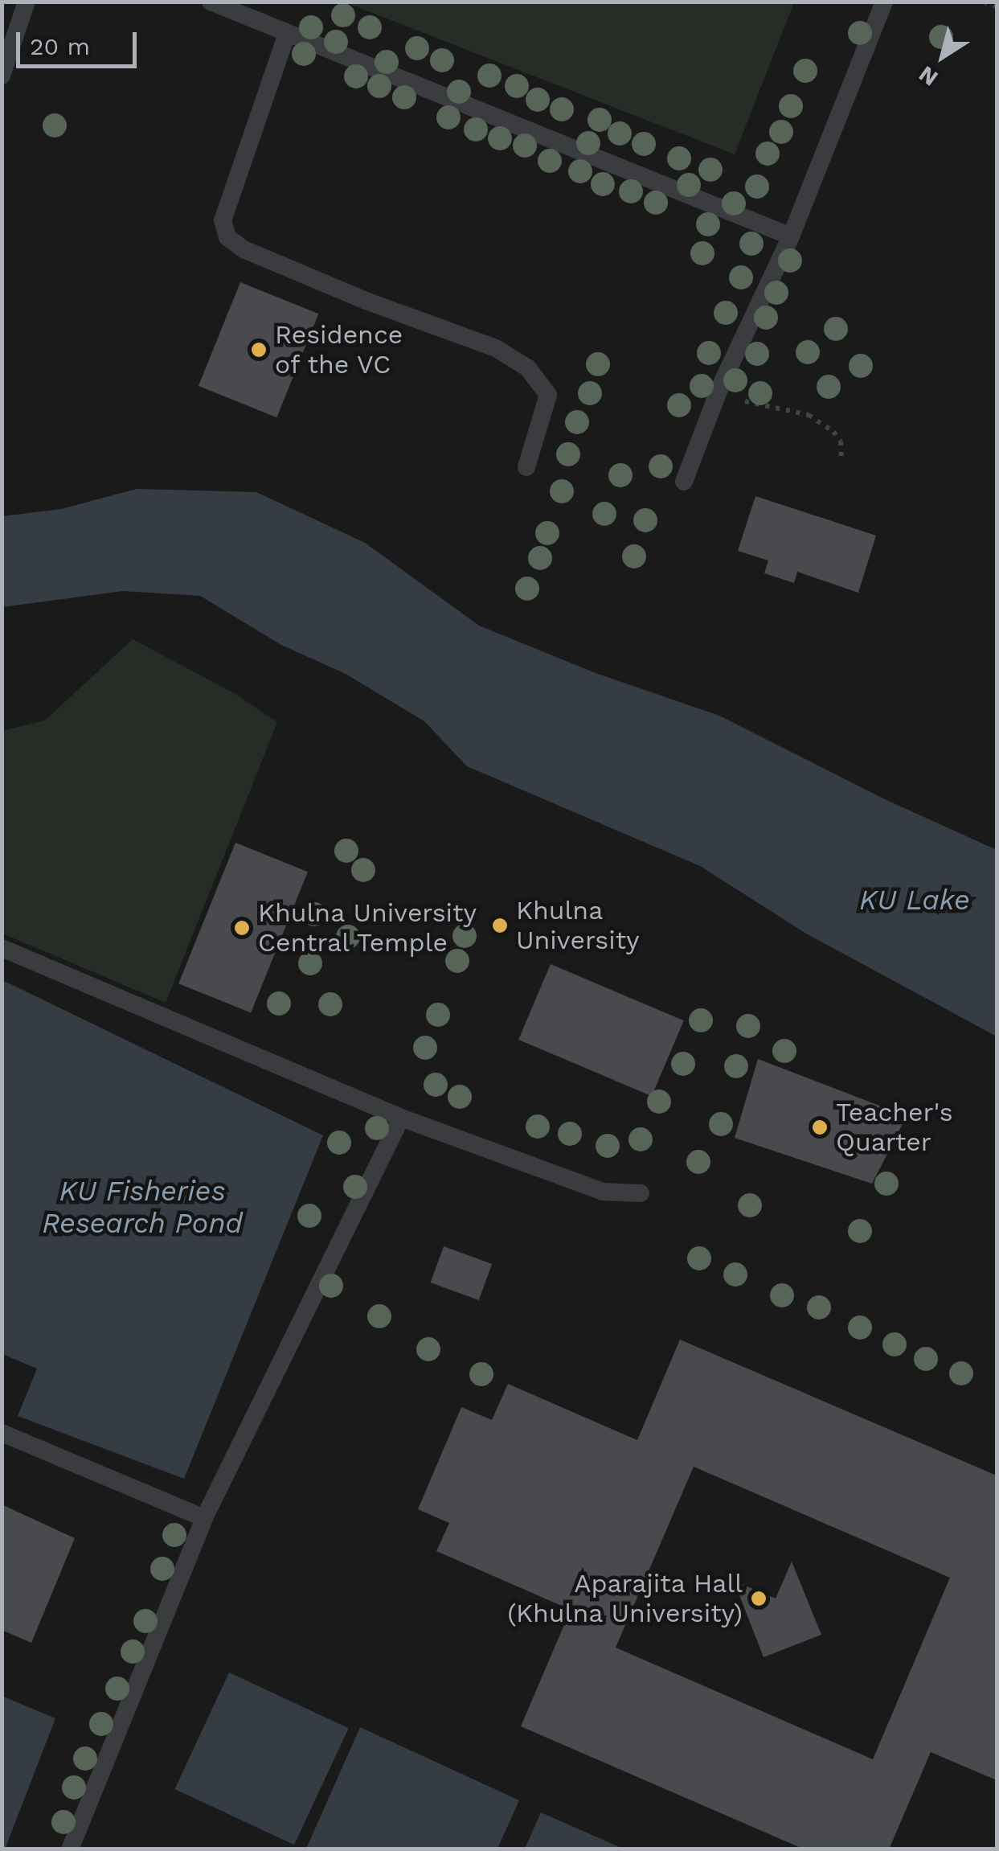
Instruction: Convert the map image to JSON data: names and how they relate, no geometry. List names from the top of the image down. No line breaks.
{"water":["KU Lake","KU Fisheries Research Pond"],"places":["Residence of the VC","Khulna University","Khulna University Central Temple","Teacher's Quarter","Aparajita Hall (Khulna University)"],"scale_bar":"20 m","north":"bottom left"}
